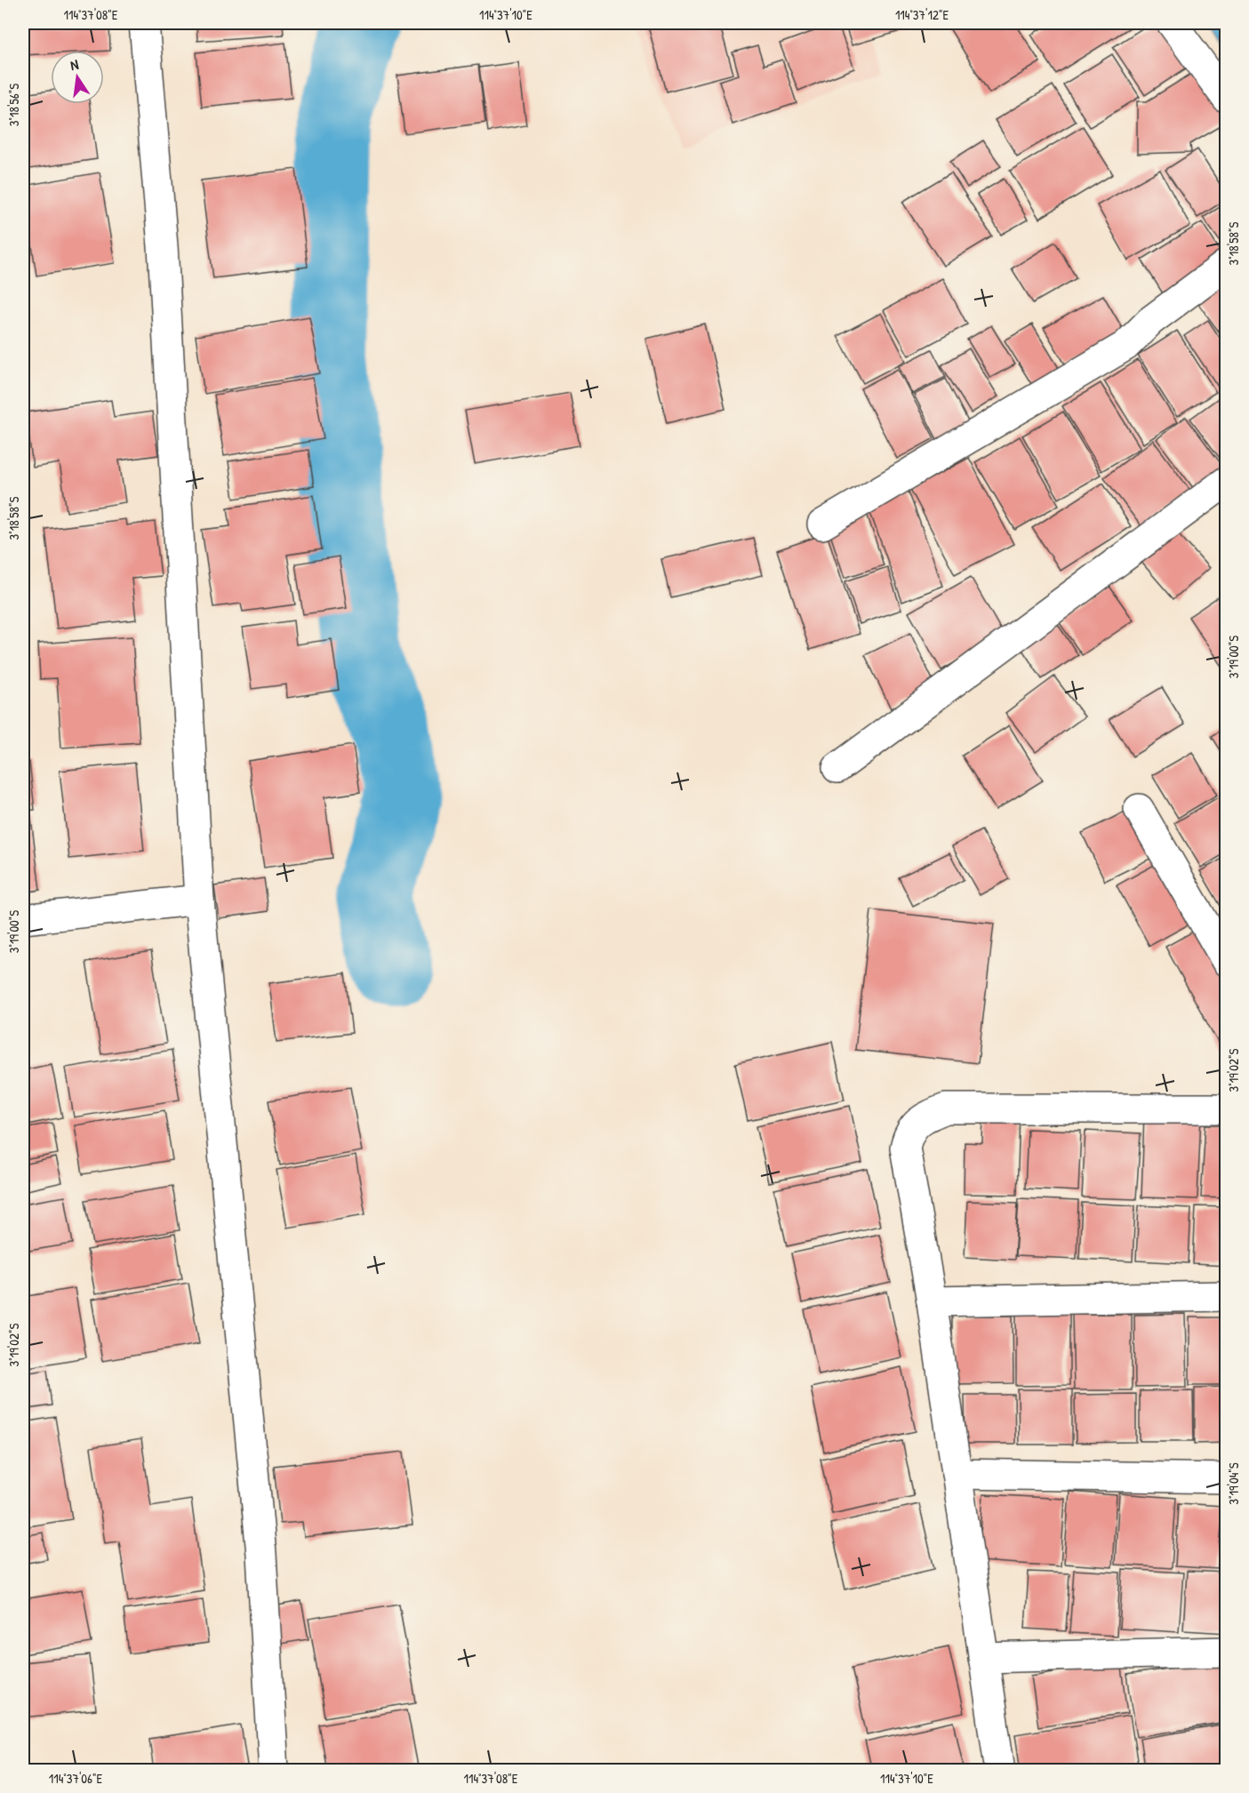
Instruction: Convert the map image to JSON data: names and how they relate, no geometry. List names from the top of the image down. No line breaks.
{"north":"top","coordinates":["114°37'08\"E","114°37'10\"E","114°37'12\"E","3°18'56\"S","3°18'58\"S","3°19'00\"S","3°19'02\"S","3°19'04\"S","114°37'06\"E"]}
